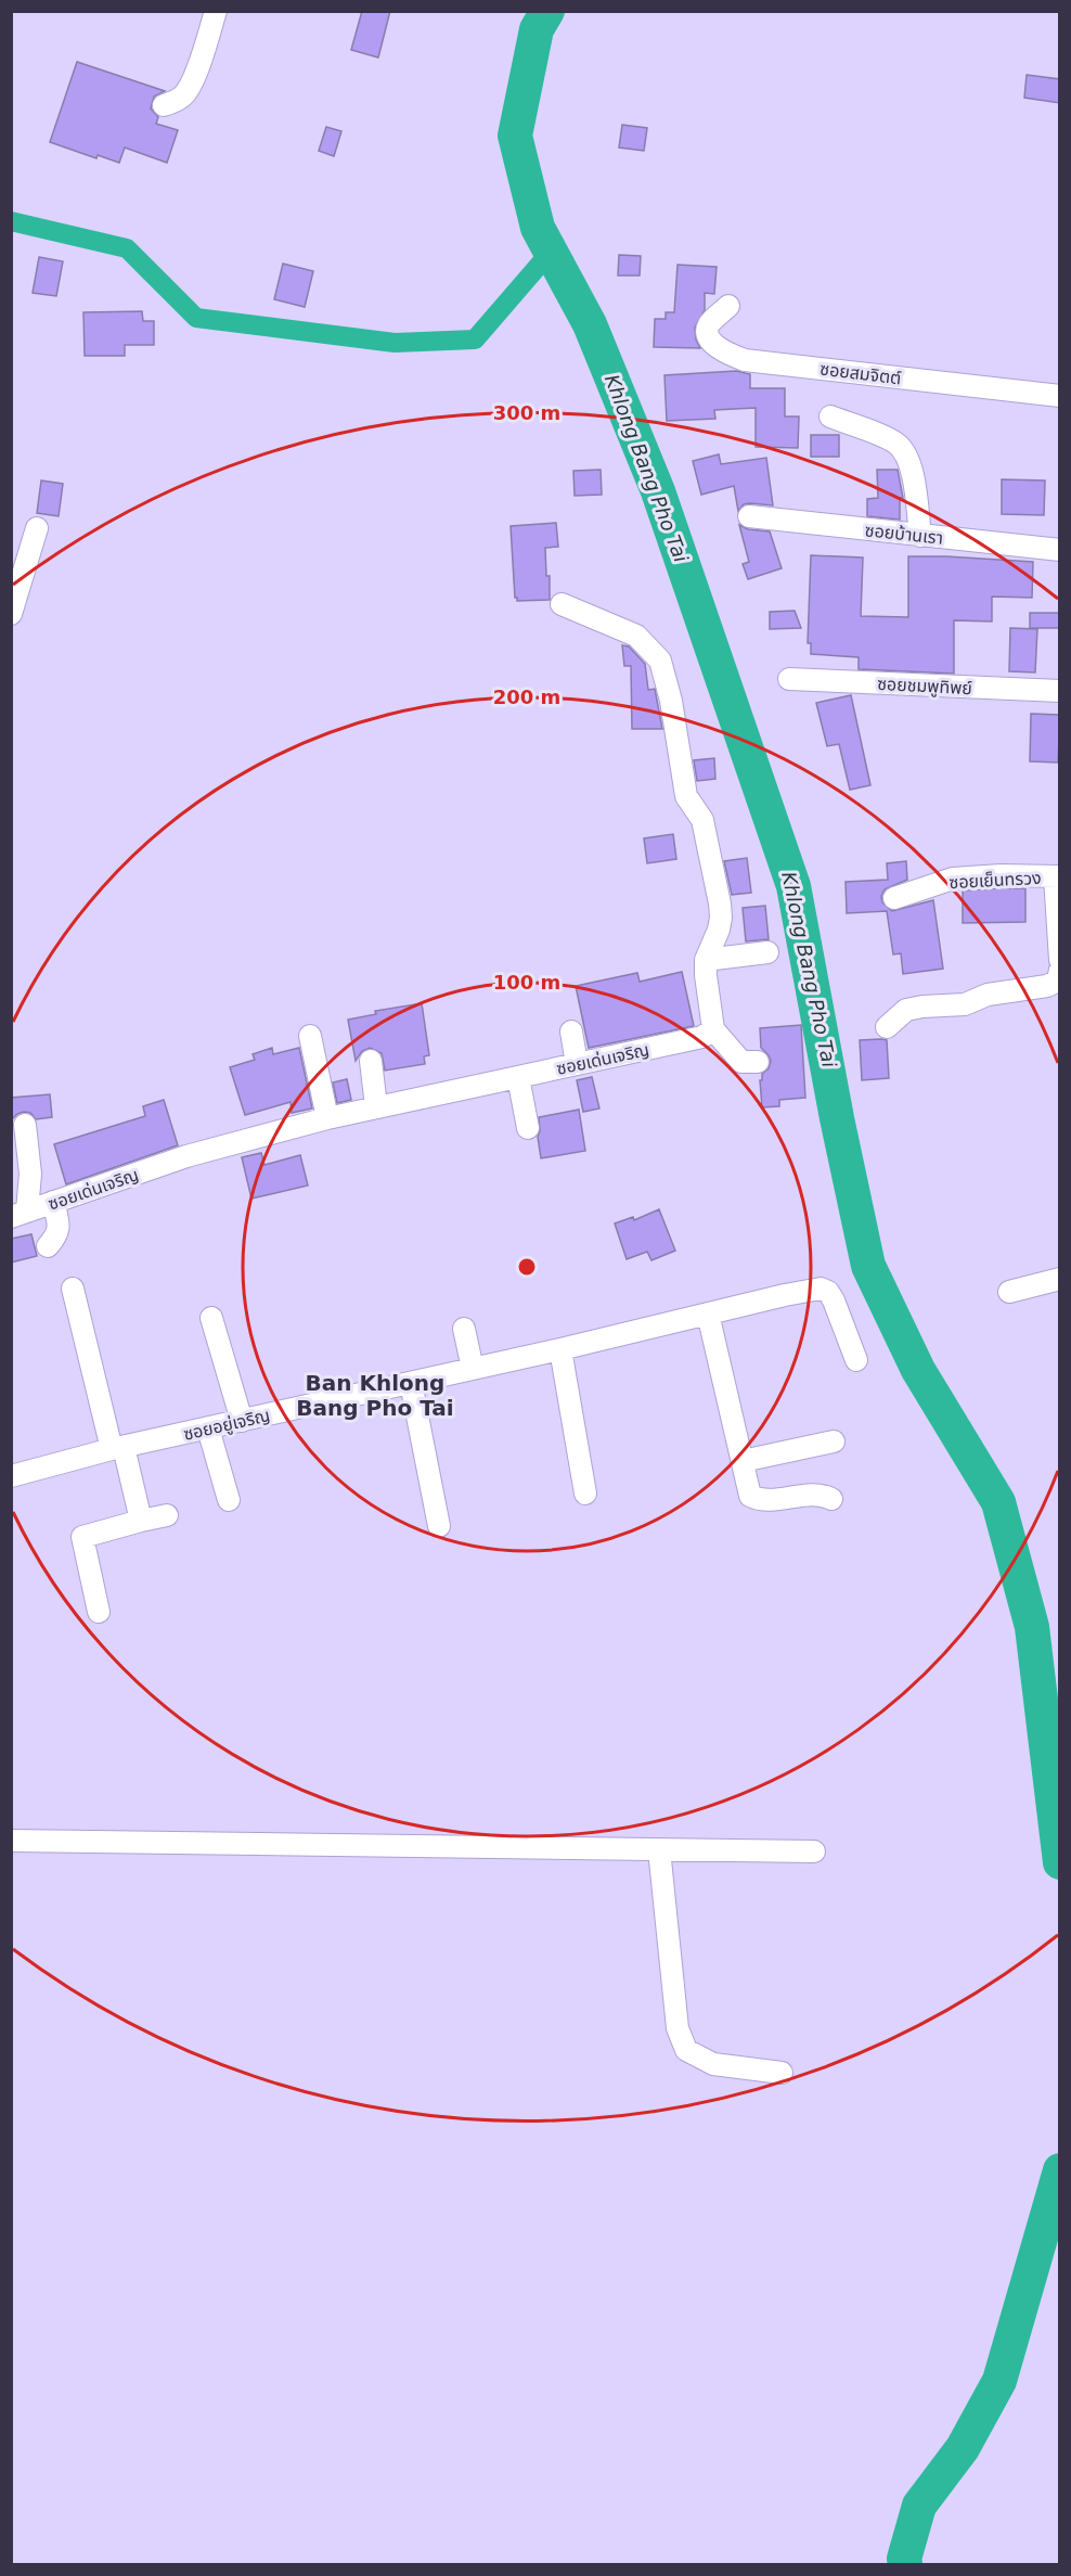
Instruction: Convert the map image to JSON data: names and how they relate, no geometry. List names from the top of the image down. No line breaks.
{"streets":{"street":["ซอยสมจิตต์","ซอยบ้านเรา","ซอยชมพูทิพย์","ซอยเย็นทรวง","ซอยเด่นเจริญ","ซอยอยู่เจริญ"]},"districts":["Ban Khlong Bang Pho Tai"],"water":["Khlong Bang Pho Tai"],"rings":["300 m","200 m","100 m"]}
